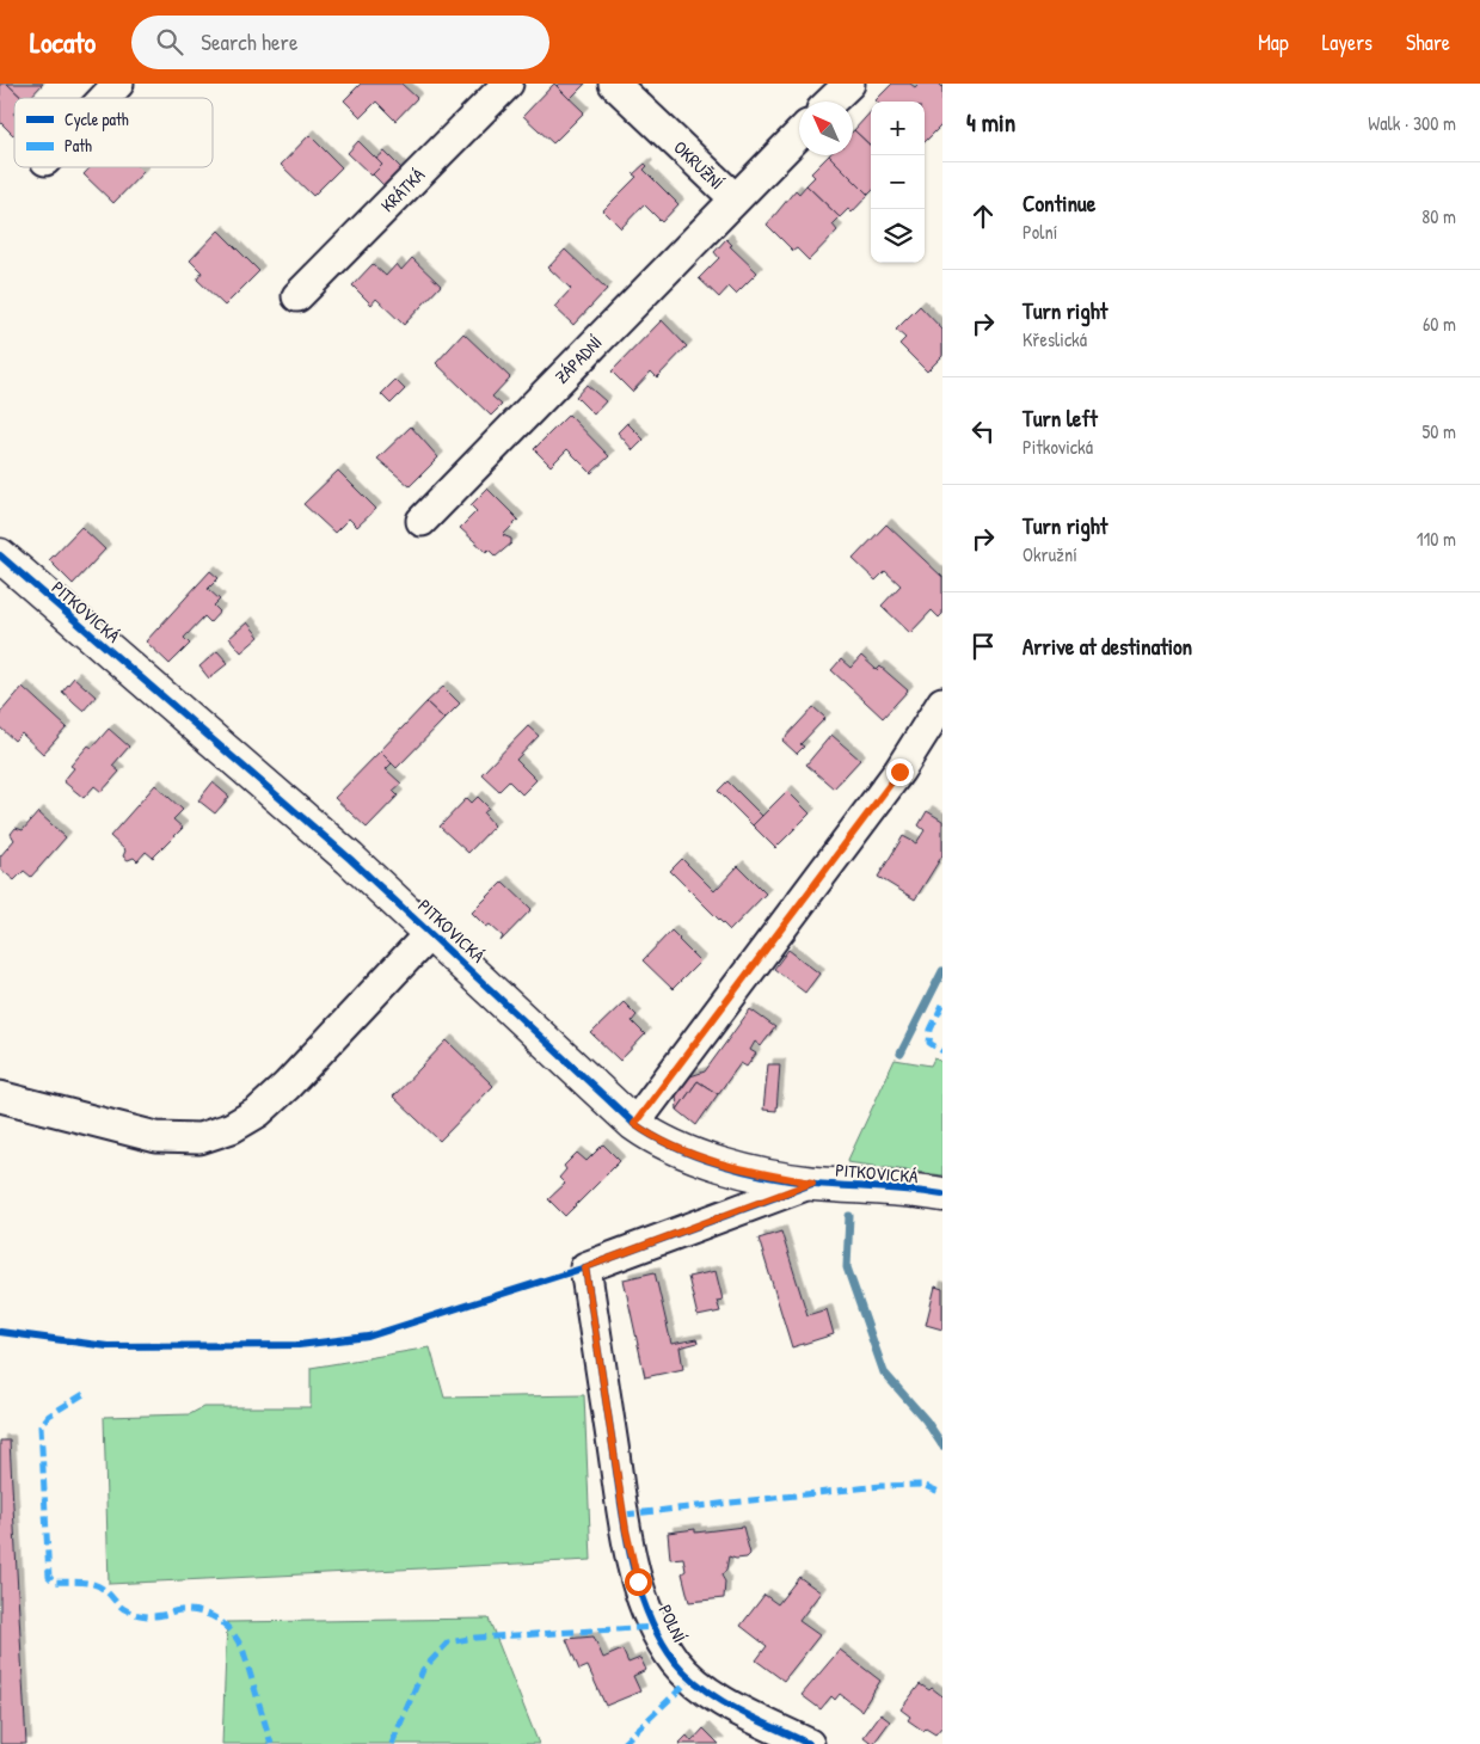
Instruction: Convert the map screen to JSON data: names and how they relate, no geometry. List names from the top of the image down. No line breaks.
{"streets":{"street":["OKRUŽNÍ","KRÁTKÁ","ZÁPADNÍ","PITKOVICKÁ","POLNÍ"]},"crossings":[["OKRUŽNÍ","ZÁPADNÍ"],["PITKOVICKÁ","POLNÍ"]],"legend":["Cycle path","Path"],"north":"top left","page":{"header":"Locato","search":"Search here","nav":["Map","Layers","Share"],"heading":["4 min","Walk · 300 m"],"map_buttons":["+","−"],"list":[["Continue","Polní","80 m"],["Turn right","Křeslická","60 m"],["Turn left","Pitkovická","50 m"],["Turn right","Okružní","110 m"],"Arrive at destination"]}}
